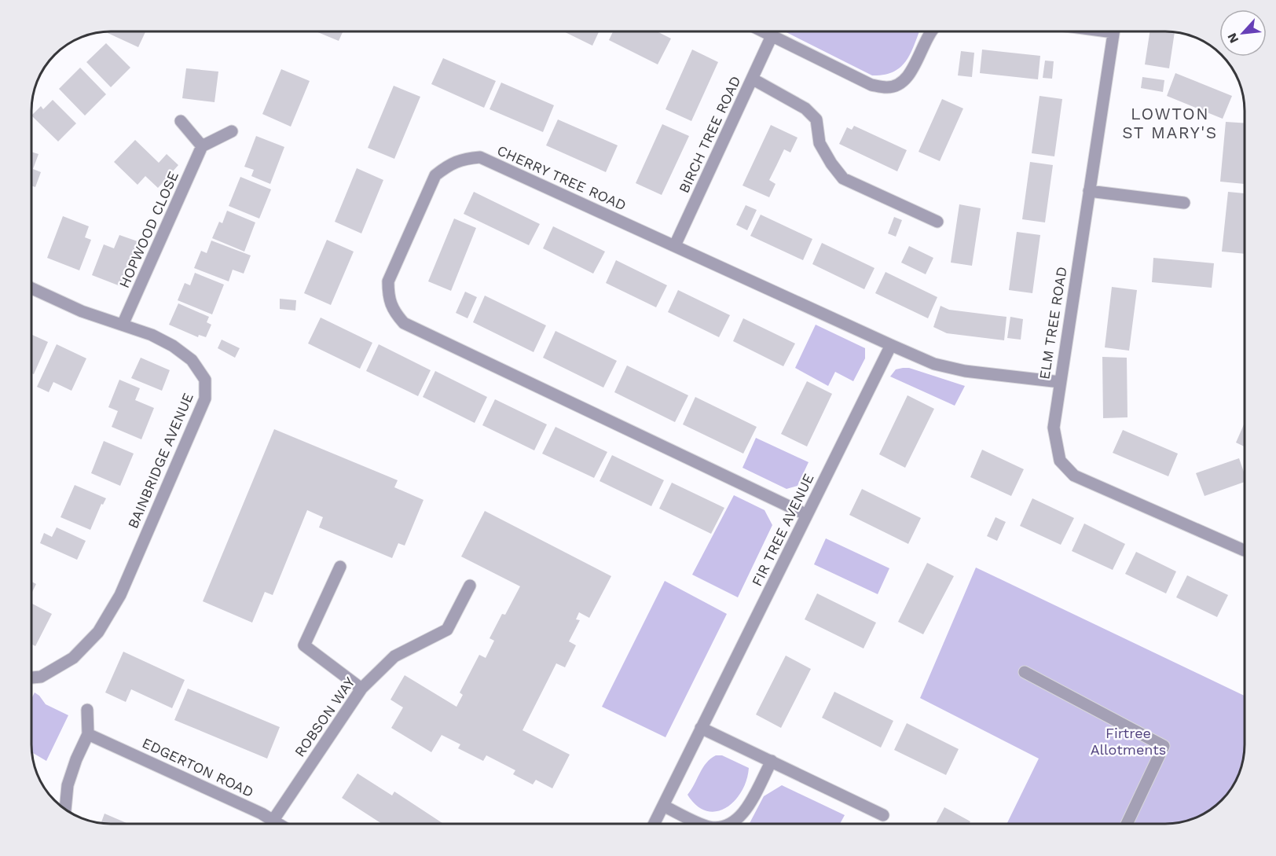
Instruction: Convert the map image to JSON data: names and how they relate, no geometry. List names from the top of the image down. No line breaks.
{"streets":{"street":["BIRCH TREE ROAD","CHERRY TREE ROAD","HOPWOOD CLOSE","ELM TREE ROAD","BAINBRIDGE AVENUE","FIR TREE AVENUE","ROBSON WAY","EDGERTON ROAD"]},"crossings":[["BIRCH TREE ROAD","CHERRY TREE ROAD"],["CHERRY TREE ROAD","ELM TREE ROAD"],["CHERRY TREE ROAD","FIR TREE AVENUE"],["HOPWOOD CLOSE","BAINBRIDGE AVENUE"],["ROBSON WAY","EDGERTON ROAD"]],"districts":["LOWTON ST MARY'S"],"parks":["Firtree Allotments"],"north":"bottom left"}
